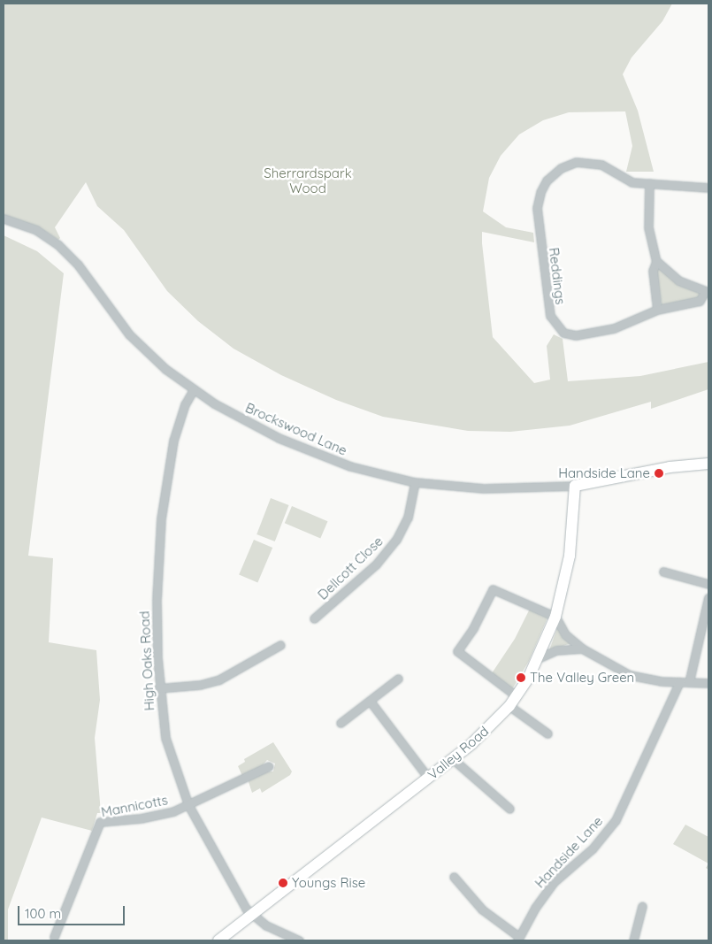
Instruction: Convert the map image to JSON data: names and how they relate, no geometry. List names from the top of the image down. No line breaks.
{"streets":{"main road":["Valley Road"],"street":["Reddings","Brockswood Lane","Dellcott Close","High Oaks Road","Mannicotts","Handside Lane"]},"crossings":[["Brockswood Lane","Dellcott Close"],["Brockswood Lane","High Oaks Road"],["Brockswood Lane","Valley Road"],["High Oaks Road","Valley Road"],["High Oaks Road","Mannicotts"]],"parks":["Sherrardspark Wood"],"places":["Handside Lane","The Valley Green","Youngs Rise"],"scale_bar":"100 m"}
